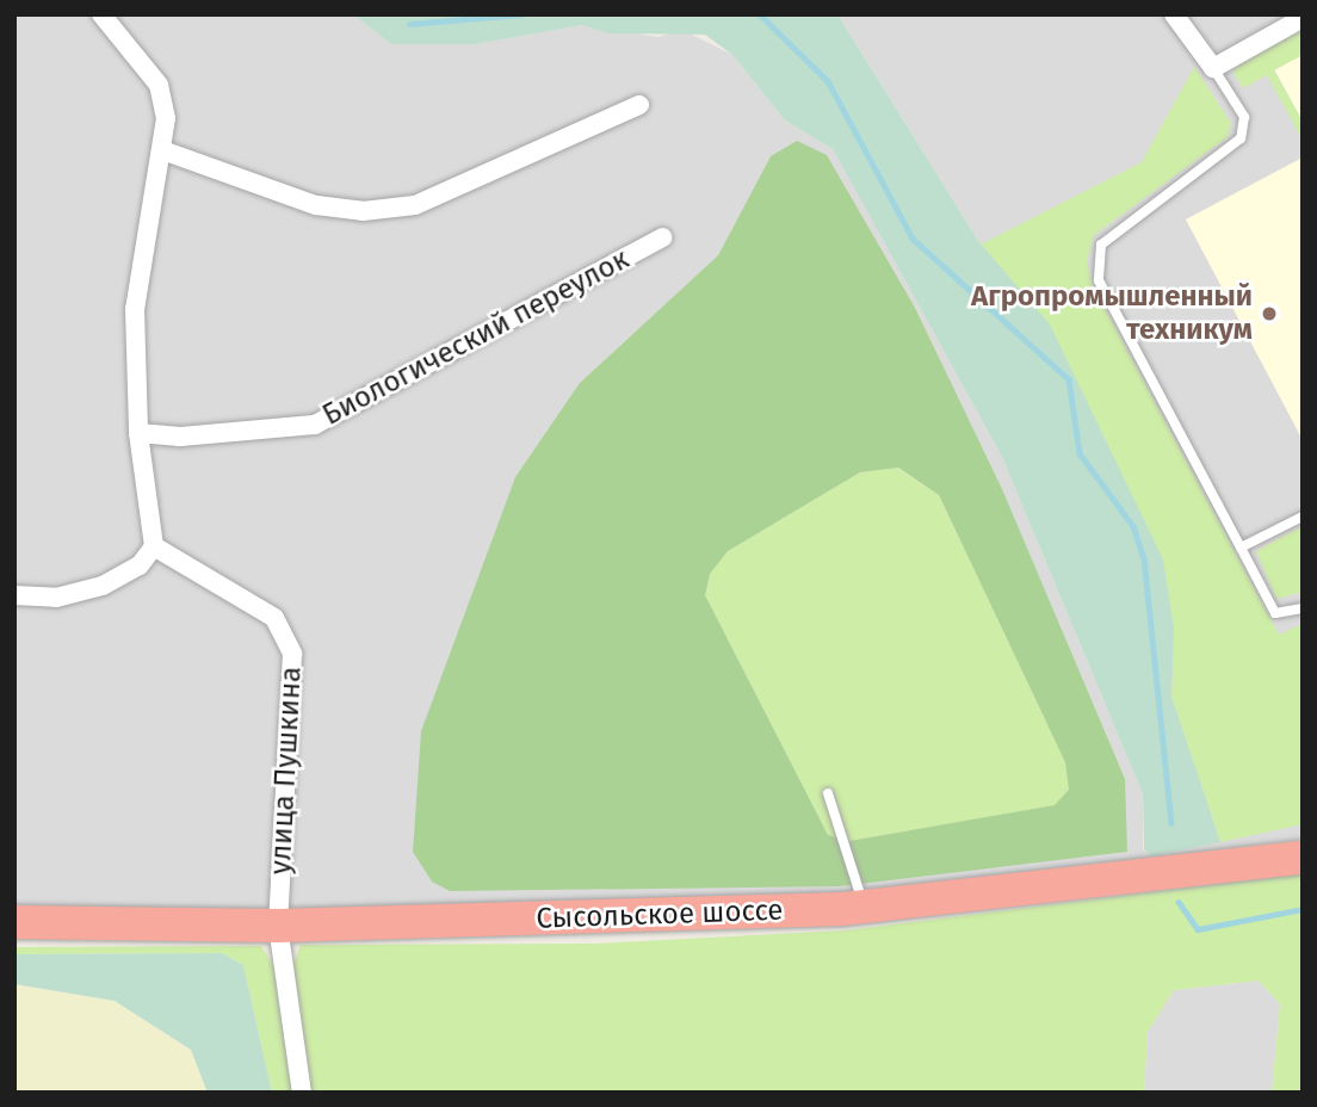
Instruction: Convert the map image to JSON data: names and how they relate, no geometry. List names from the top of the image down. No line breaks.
{"streets":{"highway":["Сысольское шоссе"],"street":["Биологический переулок","улица Пушкина"]},"crossings":[["улица Пушкина","Сысольское шоссе"]],"places":["Агропромышленный техникум"]}
